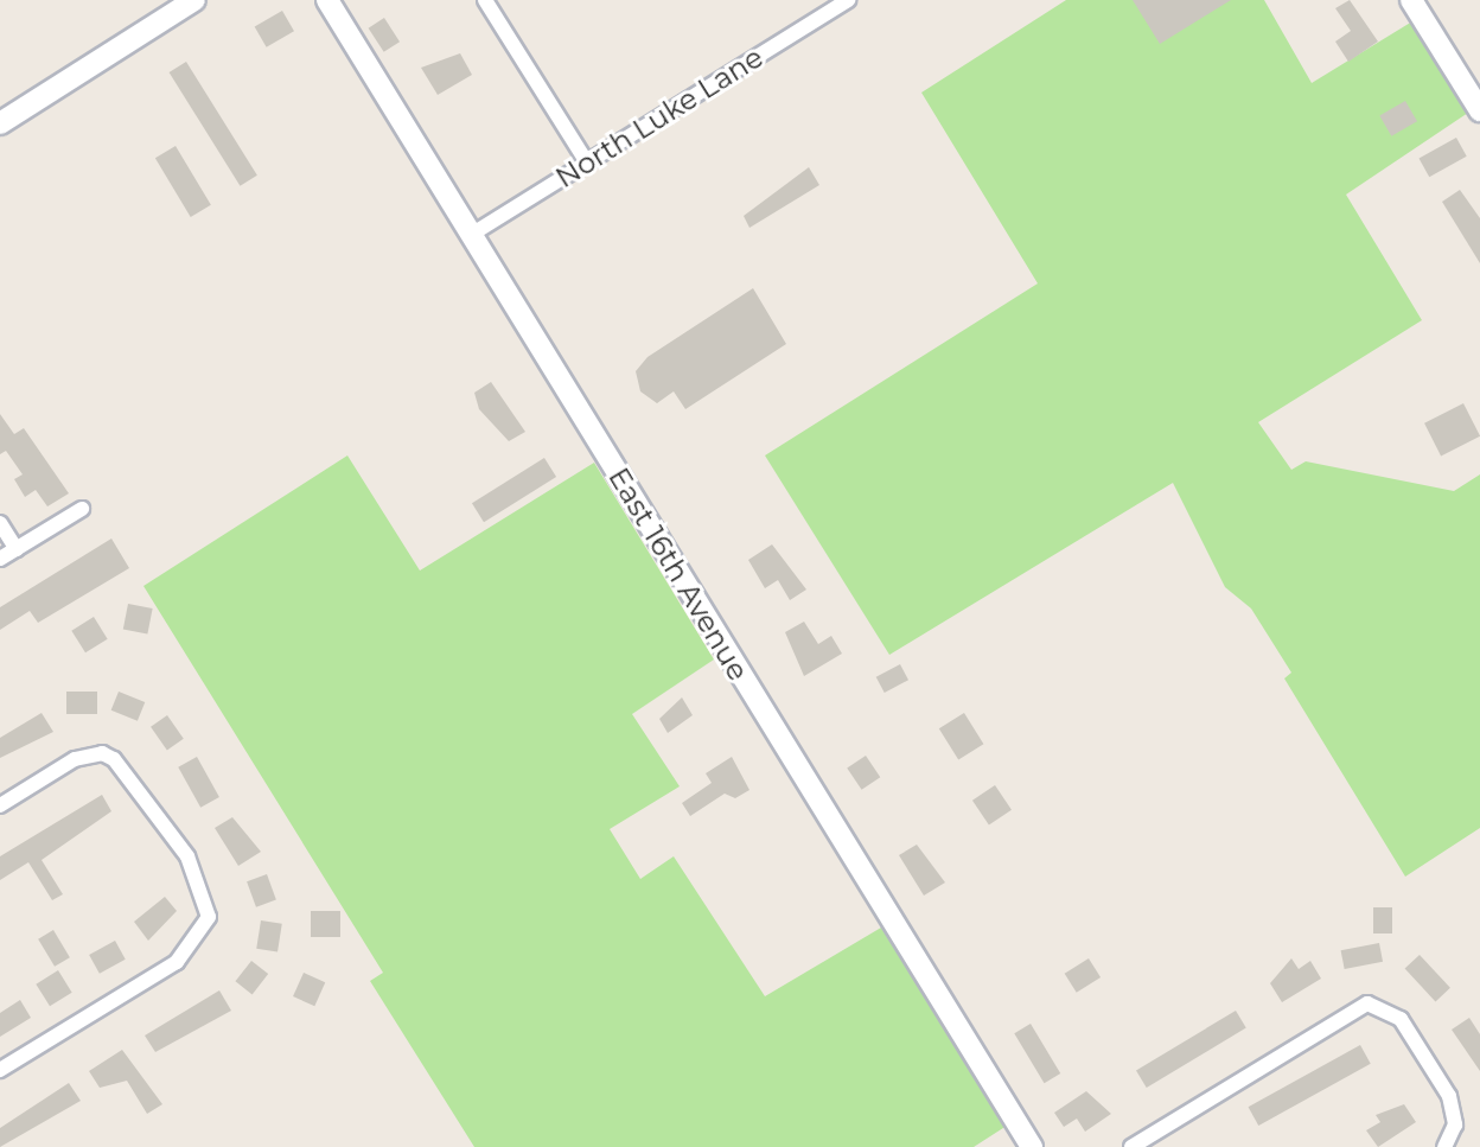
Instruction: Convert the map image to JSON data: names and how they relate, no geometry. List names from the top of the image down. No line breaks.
{"streets":{"street":["North Luke Lane","East 16th Avenue"]},"crossings":[["North Luke Lane","East 16th Avenue"]]}
